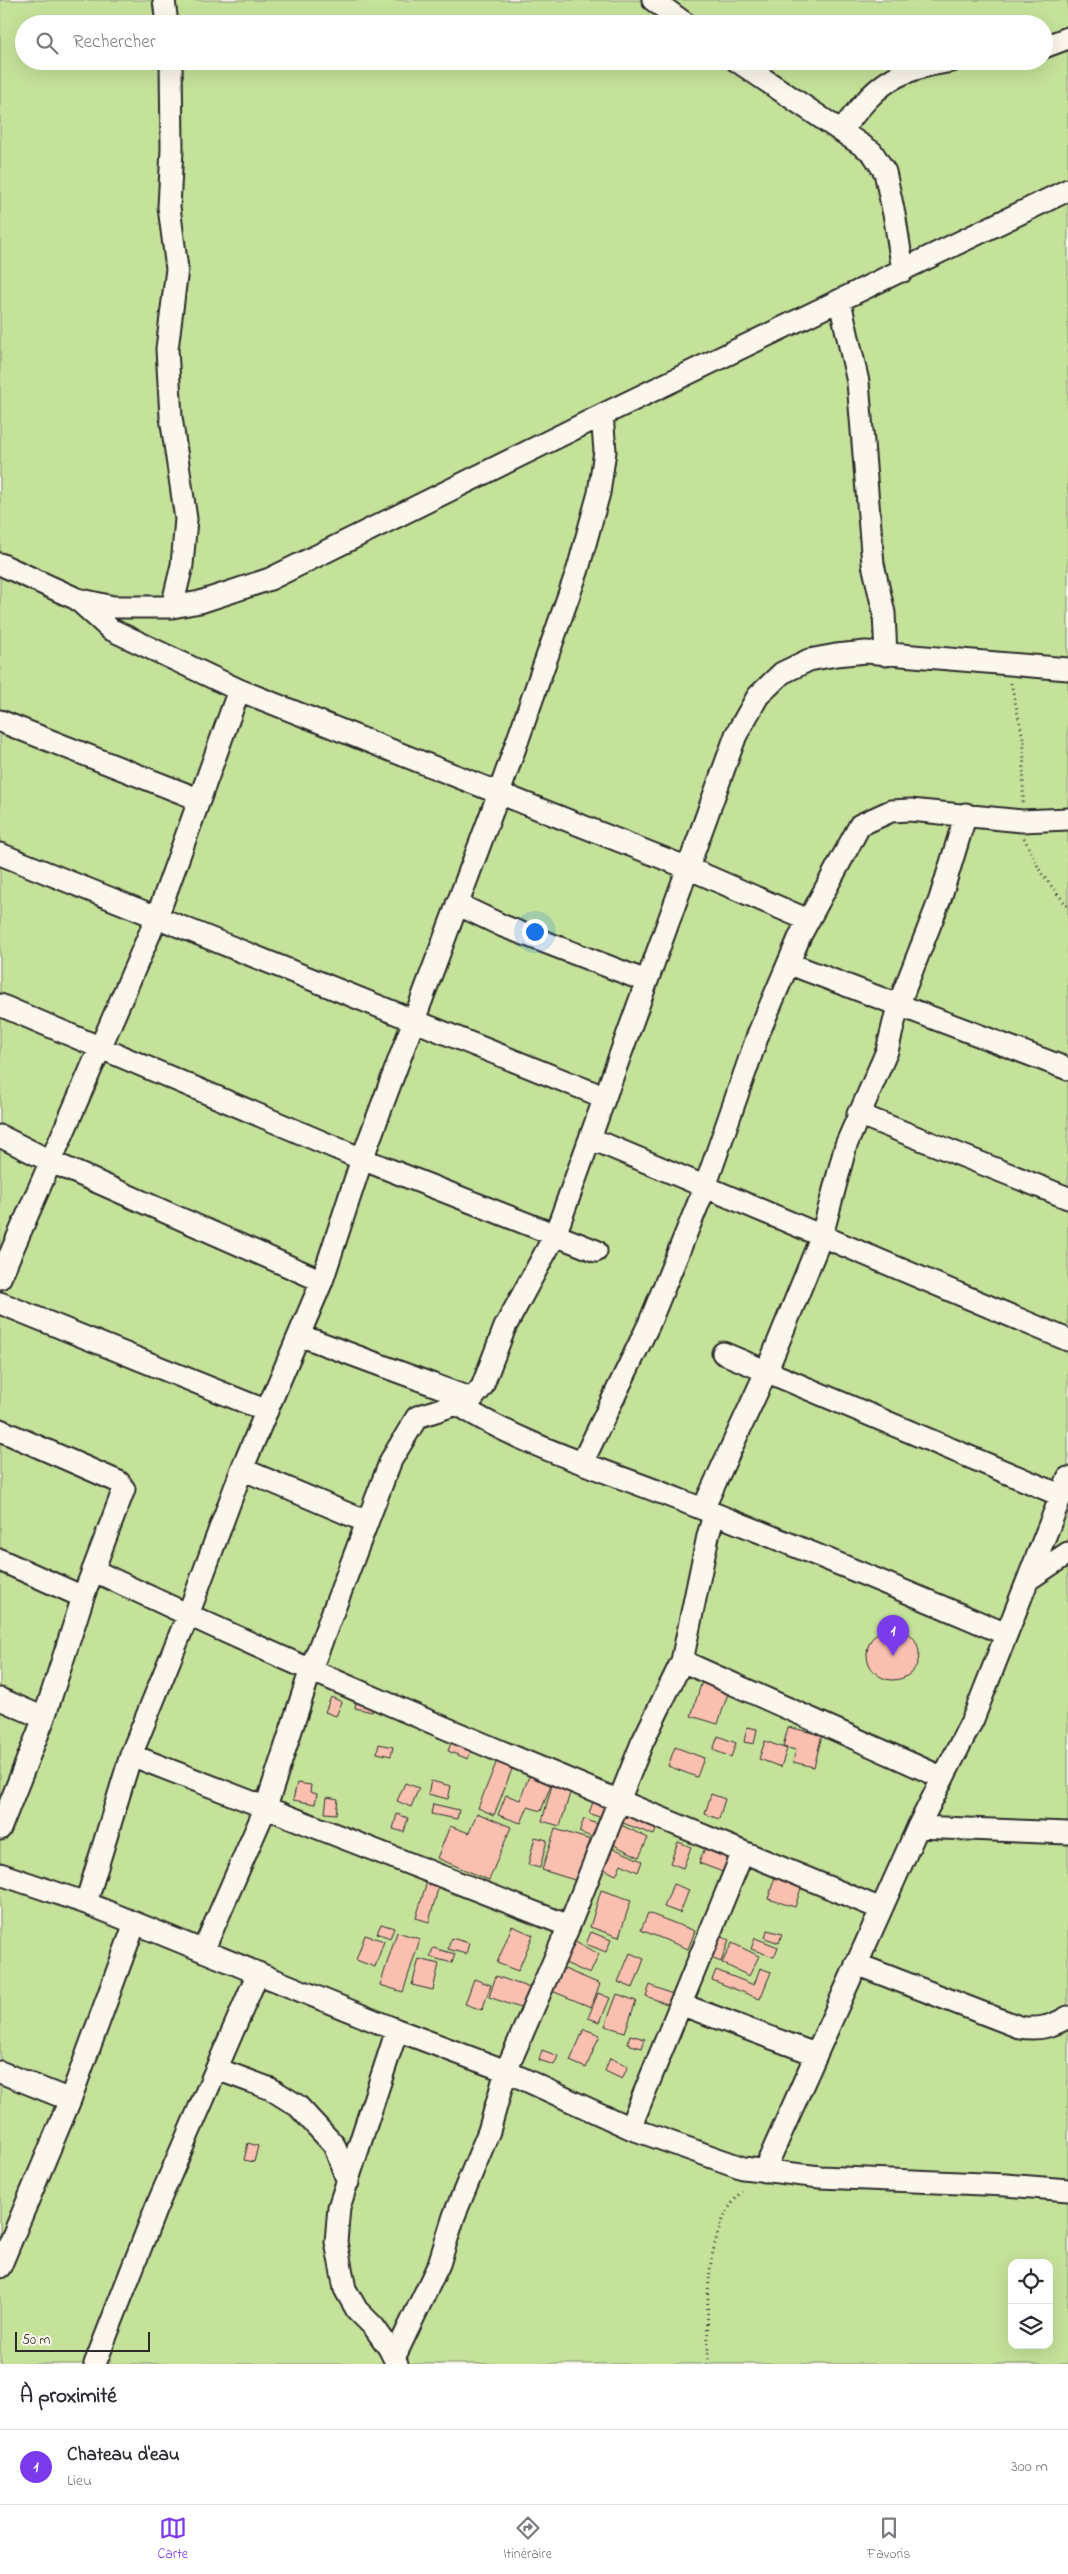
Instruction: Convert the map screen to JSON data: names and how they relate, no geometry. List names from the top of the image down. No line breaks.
{"scale_bar":"50 m","page":{"search":"Rechercher","pins":"1","scale":"50 m","heading":"À proximité","list":[{"mark":"1","name":"Chateau d'eau","note":"Lieu","value":"300 m"}],"nav":["Carte","Itinéraire","Favoris"]}}
